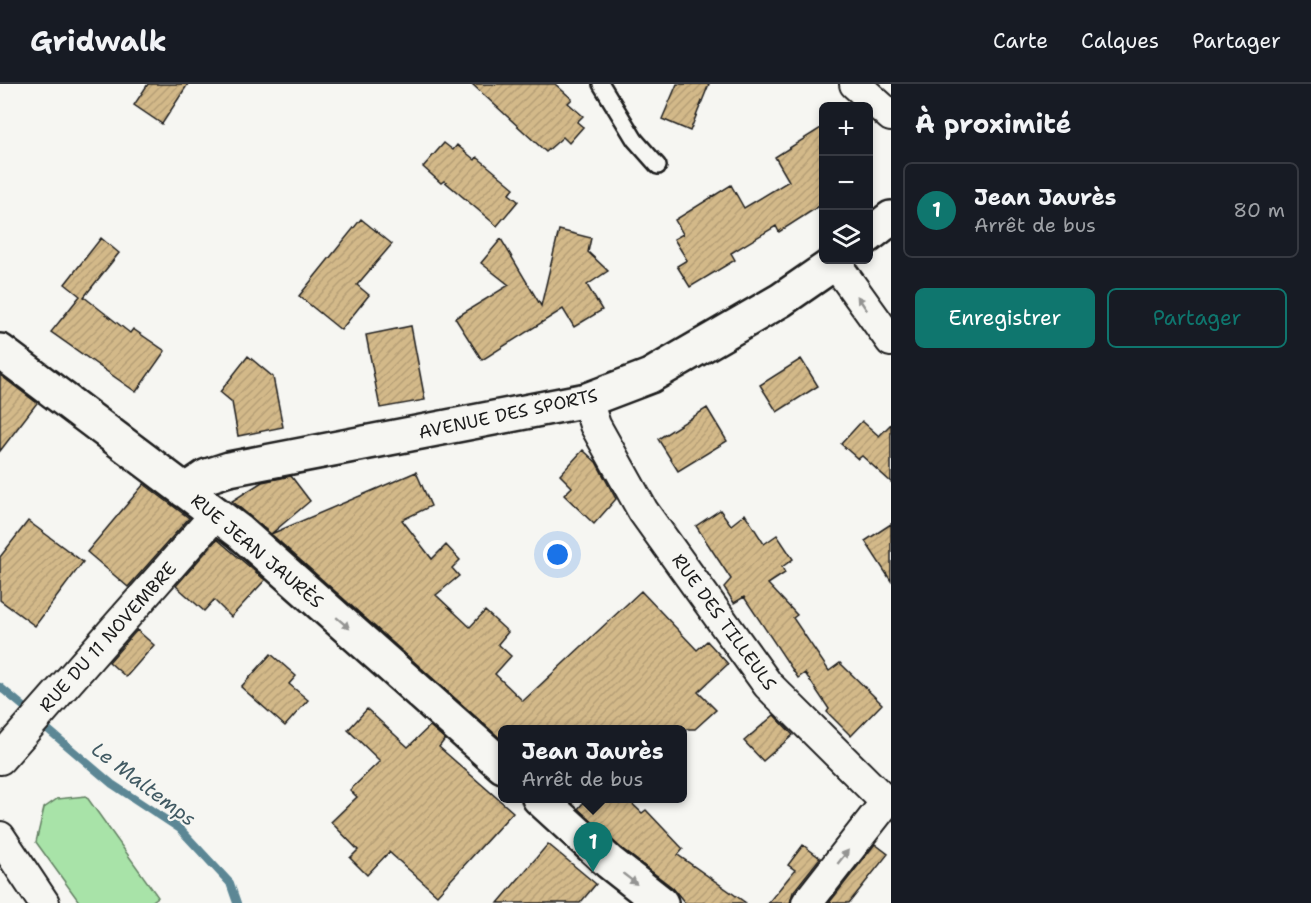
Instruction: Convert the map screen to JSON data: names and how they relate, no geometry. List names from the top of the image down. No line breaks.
{"streets":{"main road":["AVENUE DES SPORTS","RUE JEAN JAURÈS"],"street":["RUE DES TILLEULS","RUE DU 11 NOVEMBRE"]},"crossings":[["AVENUE DES SPORTS","RUE JEAN JAURÈS"],["AVENUE DES SPORTS","RUE DES TILLEULS"],["RUE JEAN JAURÈS","RUE DU 11 NOVEMBRE"]],"one_way":["RUE JEAN JAURÈS","RUE DES TILLEULS"],"water":["Le Maltemps"],"page":{"header":"Gridwalk","nav":["Carte","Calques","Partager"],"heading":"À proximité","map_buttons":["+","−"],"list":[{"mark":"1","name":"Jean Jaurès","note":"Arrêt de bus","value":"80 m"}],"buttons":["Enregistrer","Partager"],"popup":["Jean Jaurès","Arrêt de bus"],"pins":"1"}}
